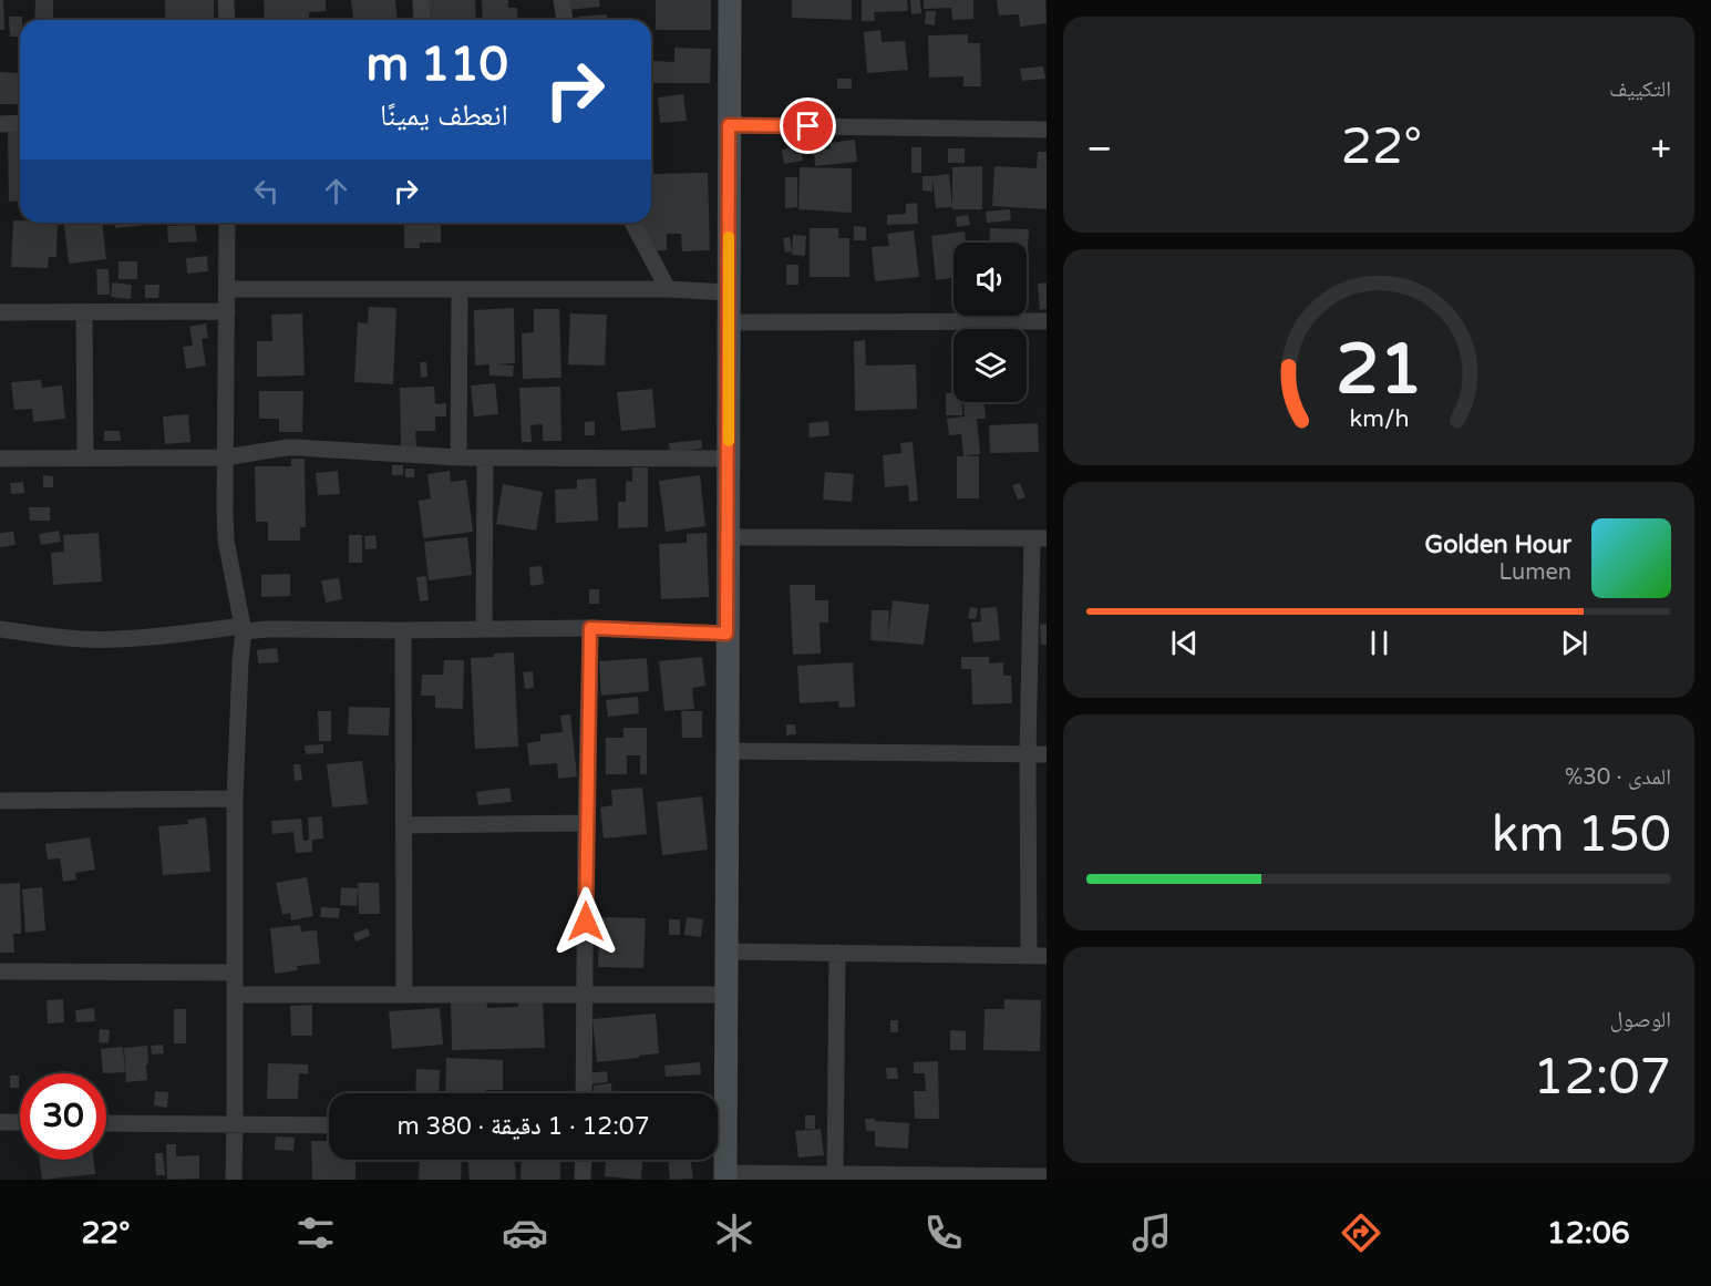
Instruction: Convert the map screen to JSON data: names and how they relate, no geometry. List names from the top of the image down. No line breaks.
{"page":{"tile":["التكييف",["المدى · 30%","150 km"],["الوصول","12:07"]],"turn":["110 m","انعطف يمينًا"],"heat":["−","22°","+"],"song":["Golden Hour","Lumen"],"limit":"30","trip":"12:07 · 1 دقيقة · 380 m","tabs":["12:06","22°"],"gauge":["21","km/h"]}}
